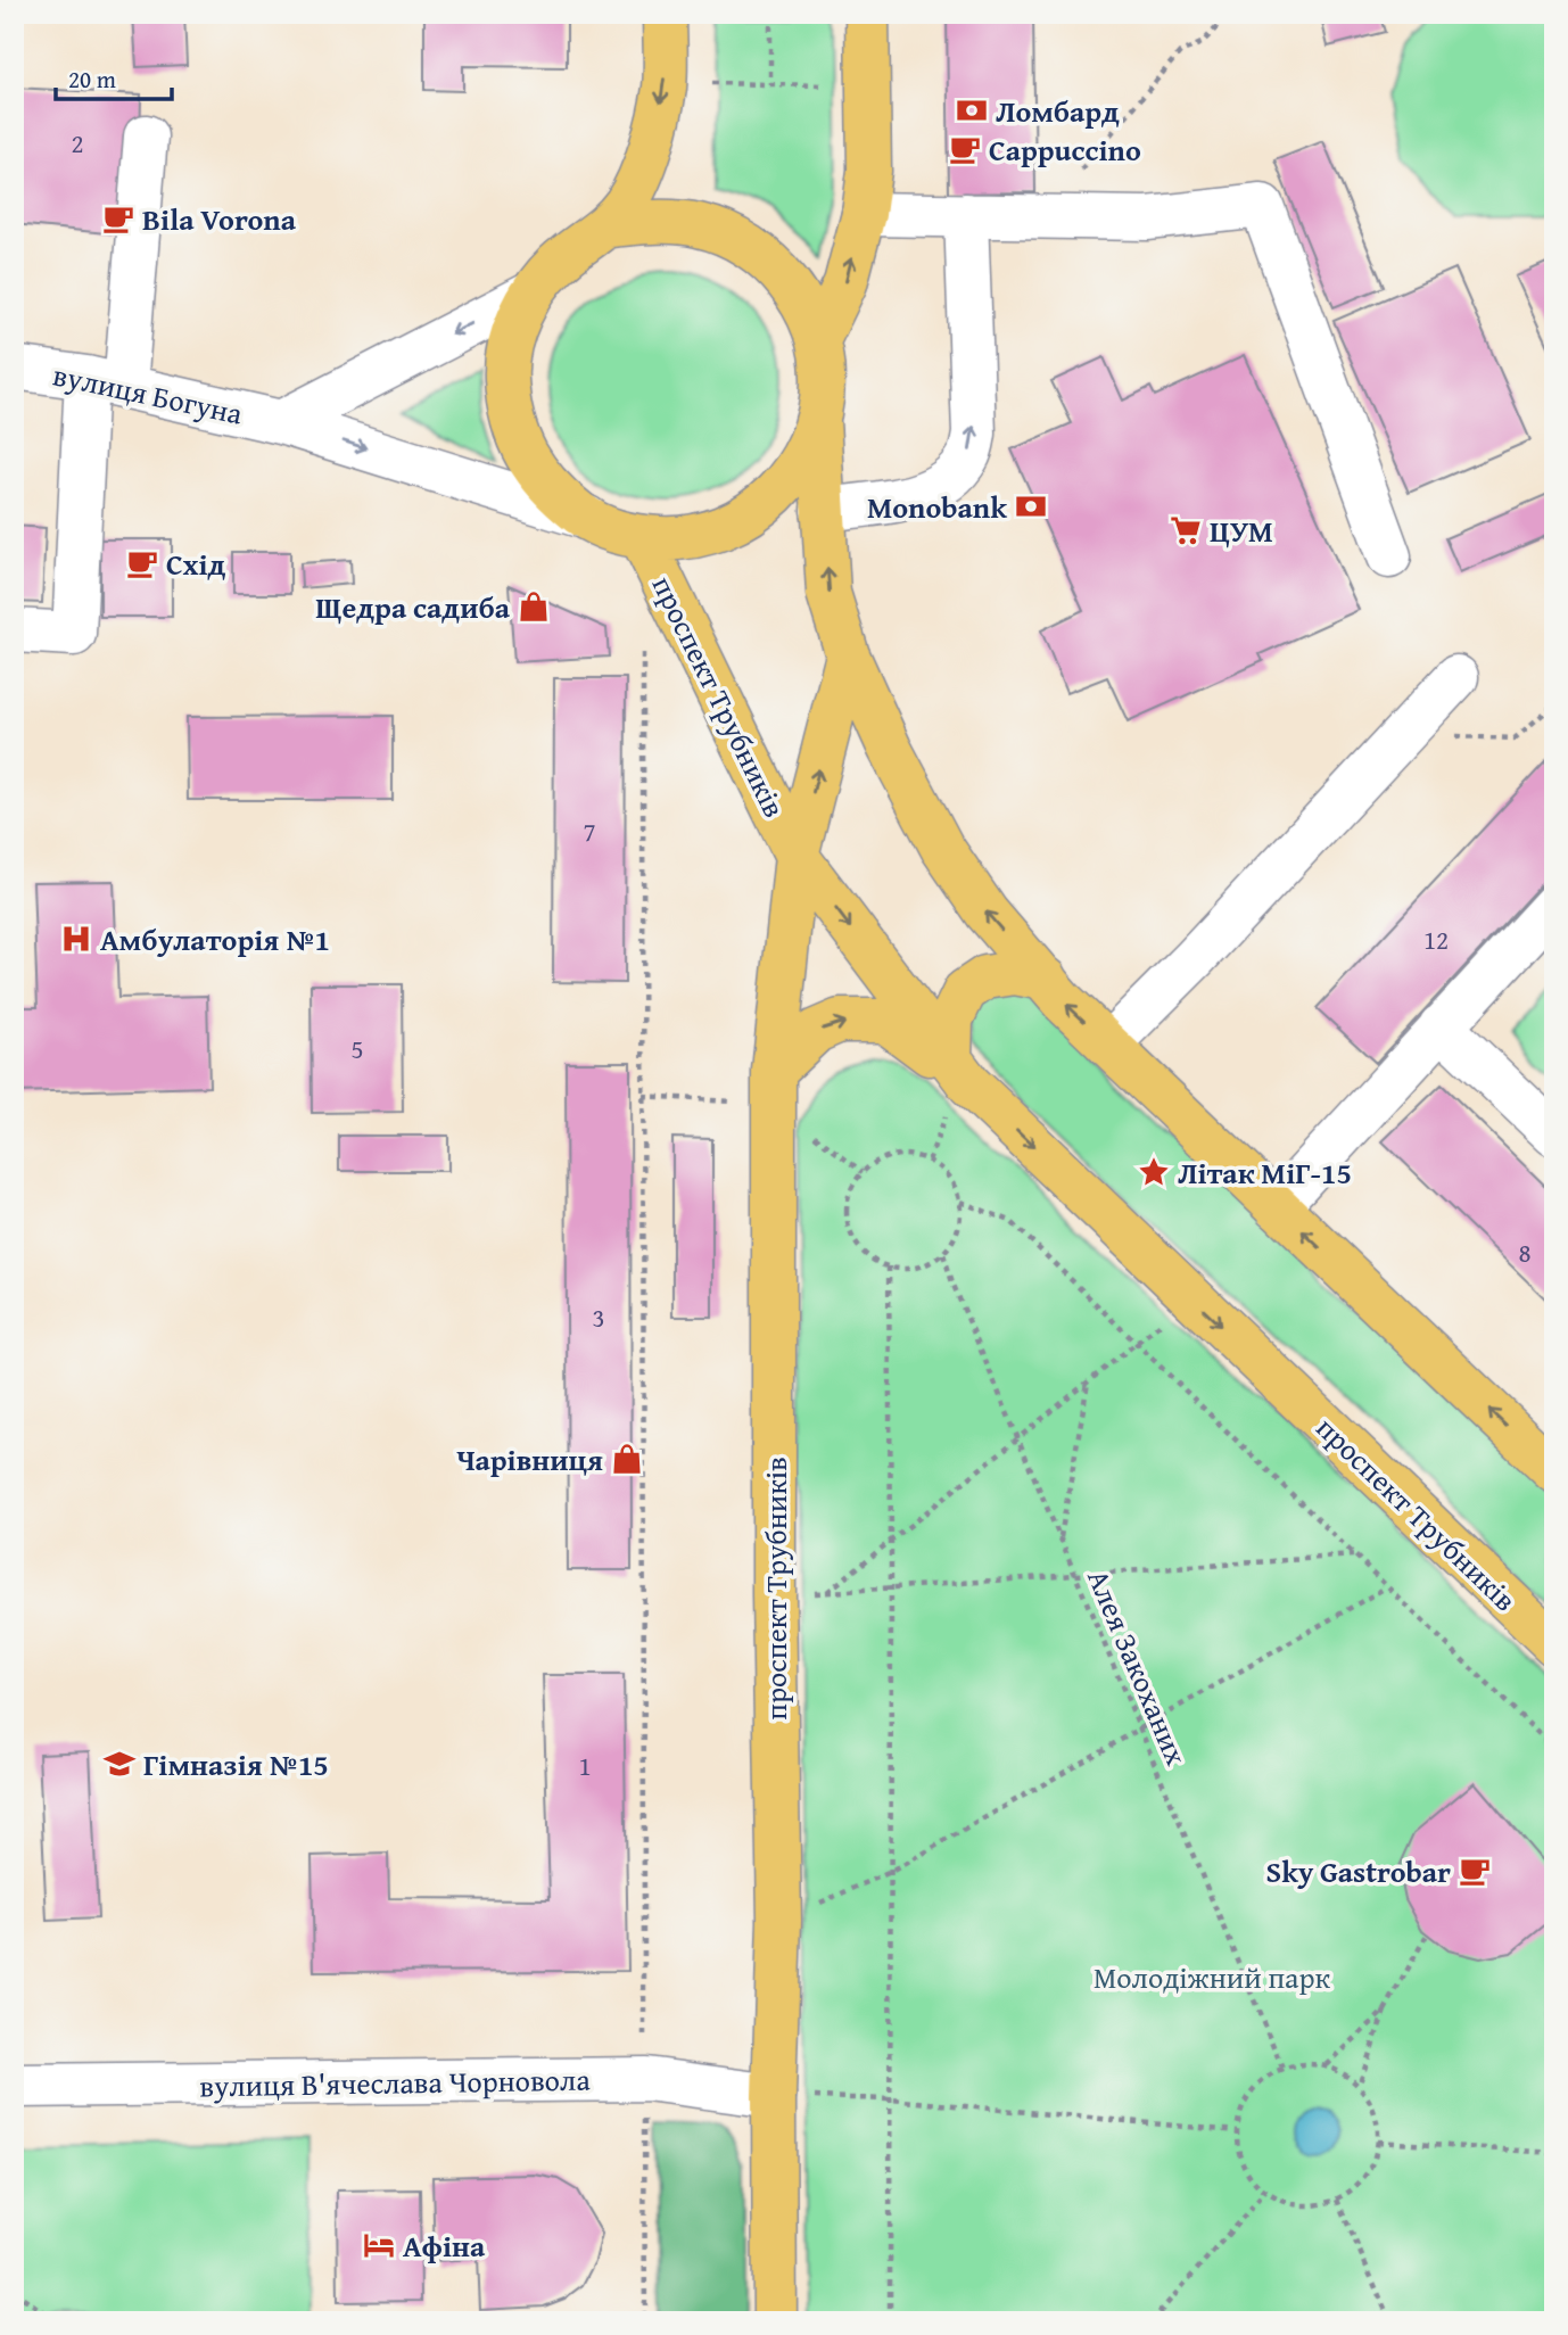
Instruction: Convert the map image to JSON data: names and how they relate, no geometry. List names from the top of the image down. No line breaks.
{"streets":{"main road":["проспект Трубників"],"street":["вулиця Богуна","вулиця В'ячеслава Чорновола"],"path":["Алея Закоханих"]},"crossings":[["вулиця Богуна","проспект Трубників"],["проспект Трубників","вулиця В'ячеслава Чорновола"]],"one_way":["вулиця Богуна"],"parks":["Молодіжний парк"],"places":{"bank":["Ломбард","Monobank"],"cafe":["Cappuccino","Bila Vorona","Схід","Sky Gastrobar"],"supermarket":["ЦУМ"],"shop":["Щедра садиба","Чарівниця"],"hospital":["Амбулаторія №1"],"place":["Літак МіГ-15"],"school or university":["Гімназія №15"],"hotel":["Афіна"]},"house_numbers":["2","7","12","5","8","3","1"],"scale_bar":"20 m"}
